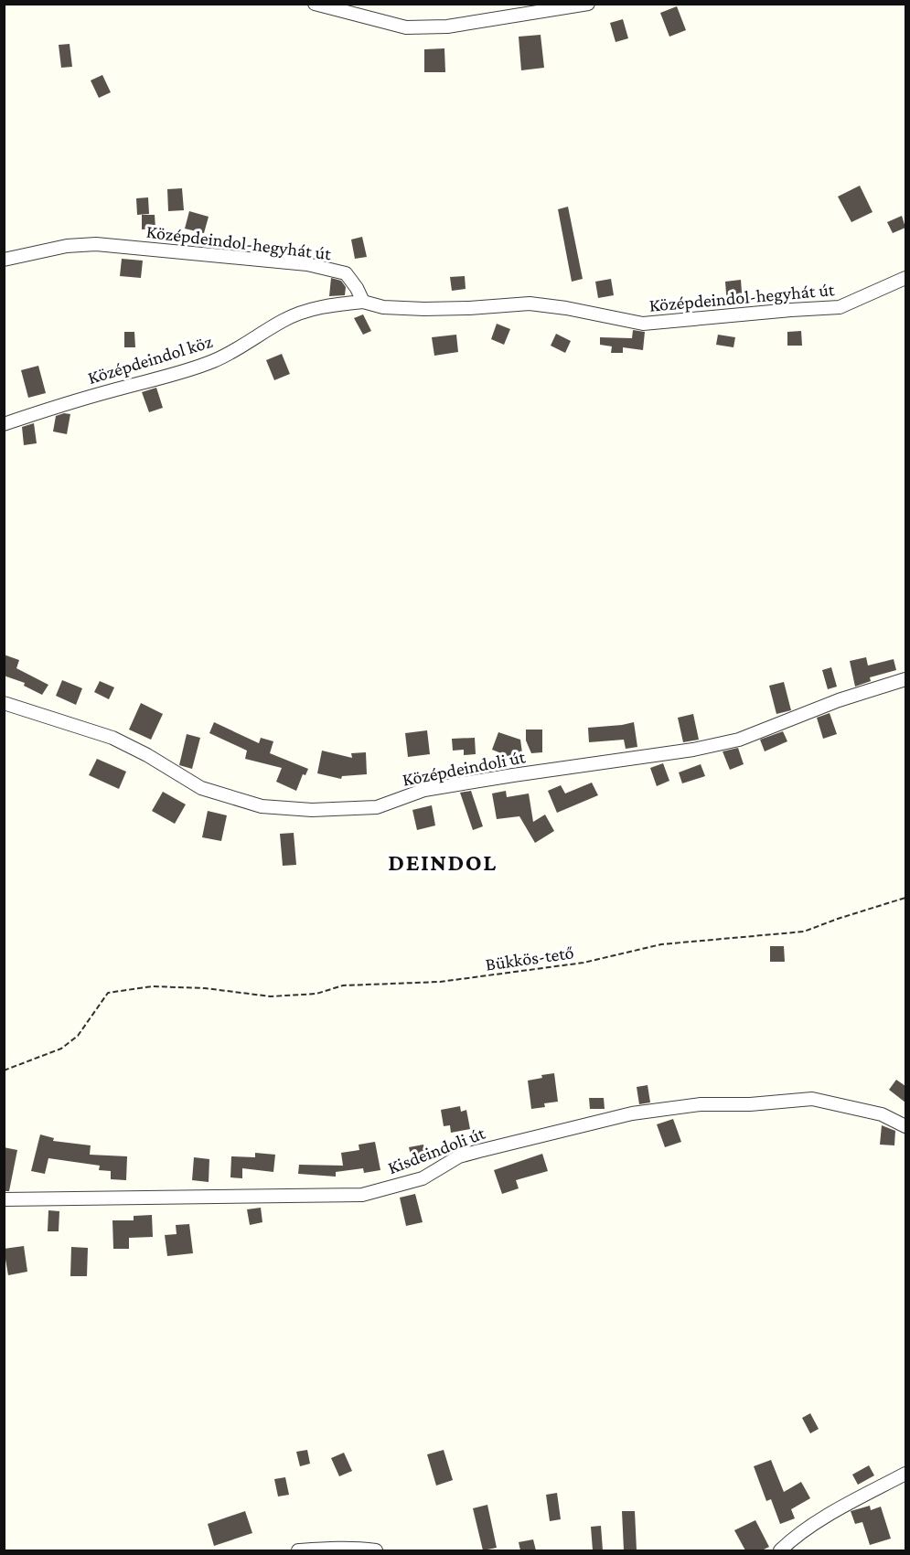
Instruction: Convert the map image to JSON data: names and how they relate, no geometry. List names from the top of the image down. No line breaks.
{"streets":{"street":["Középdeindol-hegyhát út","Középdeindol köz","Középdeindoli út","Kisdeindoli út"],"path":["Bükkös-tető"]},"crossings":[["Középdeindol-hegyhát út","Középdeindol köz"]],"districts":["DEINDOL"]}
